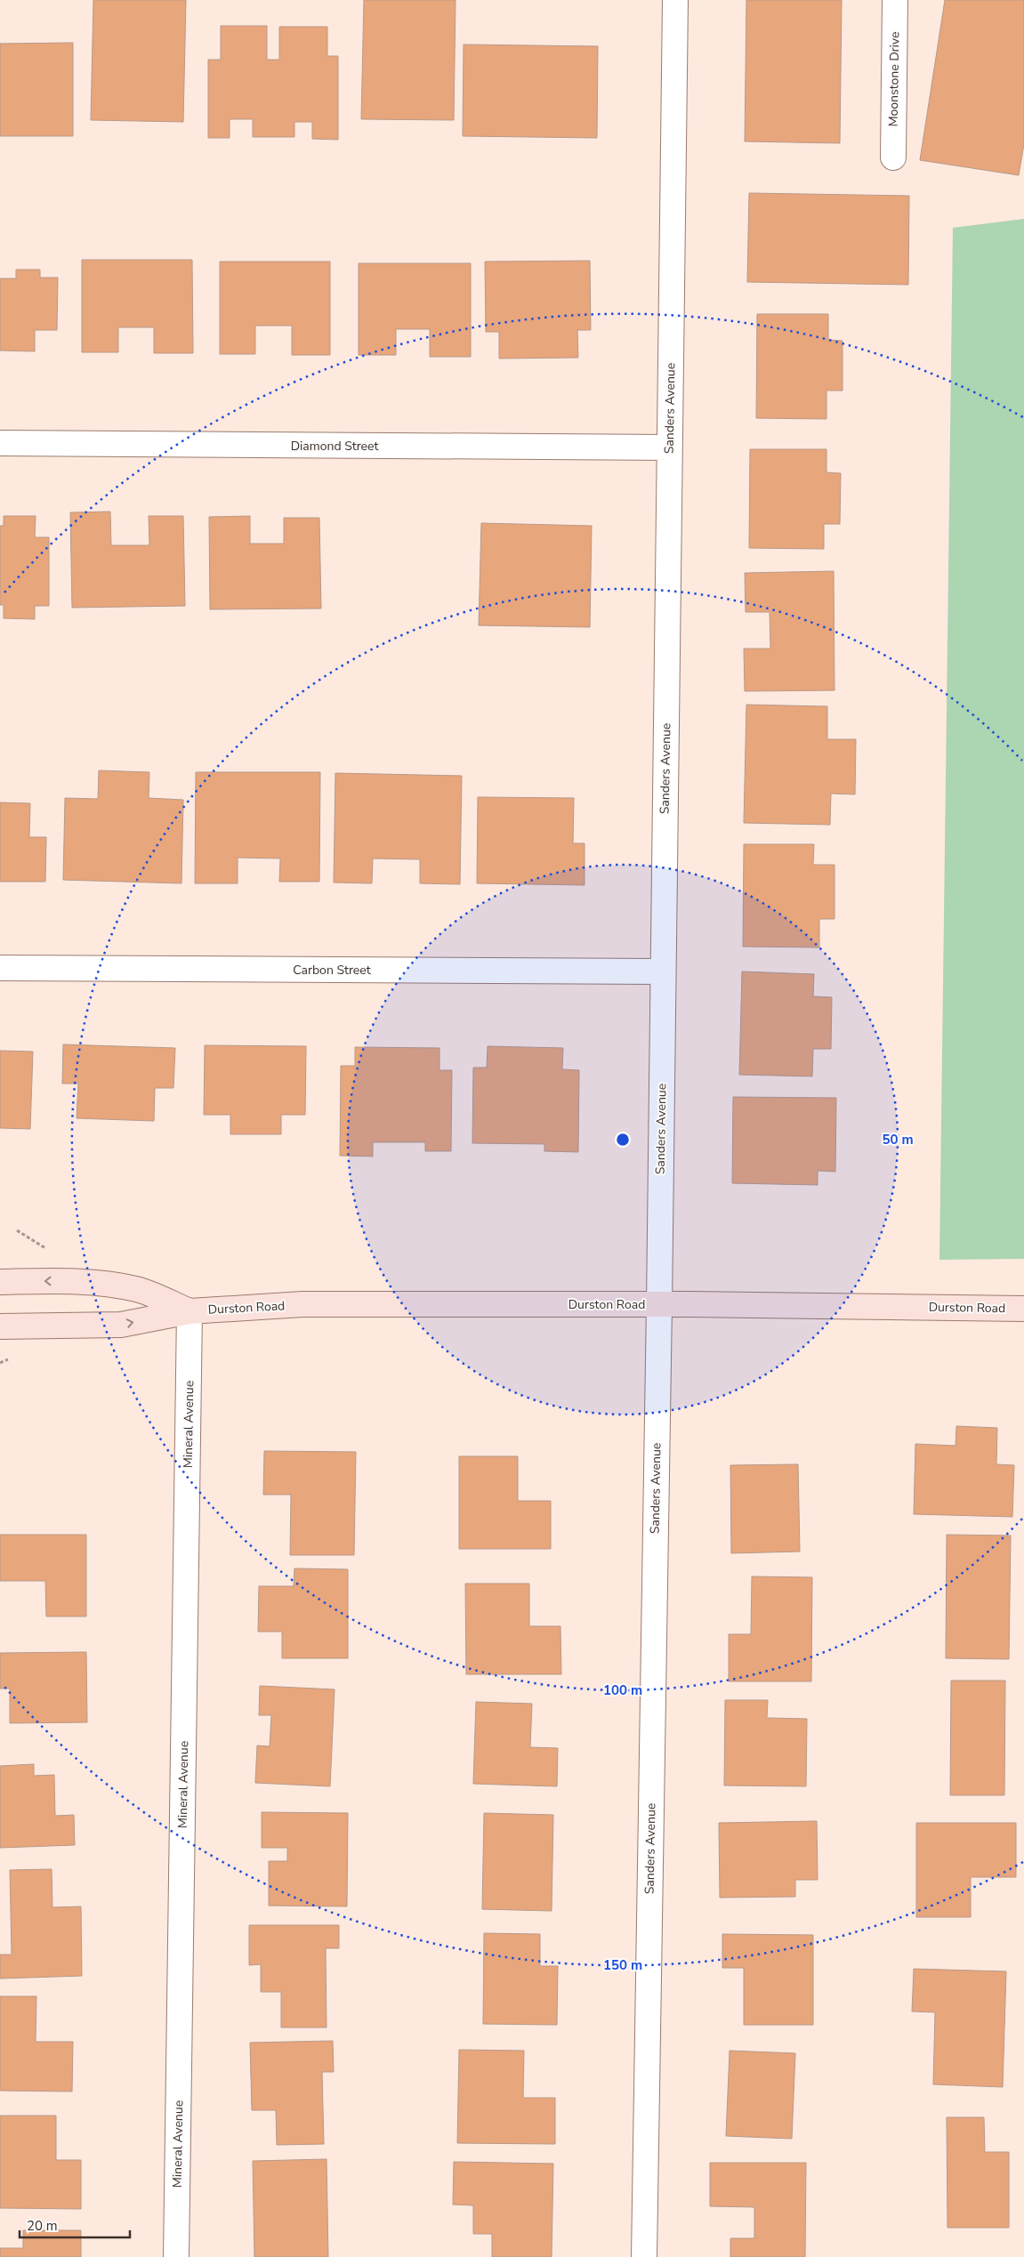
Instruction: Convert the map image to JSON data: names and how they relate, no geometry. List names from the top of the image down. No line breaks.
{"streets":{"main road":["Durston Road"],"street":["Moonstone Drive","Sanders Avenue","Diamond Street","Carbon Street","Mineral Avenue"]},"crossings":[["Sanders Avenue","Diamond Street"],["Sanders Avenue","Carbon Street"],["Sanders Avenue","Durston Road"],["Durston Road","Mineral Avenue"]],"scale_bar":"20 m","rings":["50 m","100 m","150 m"]}
